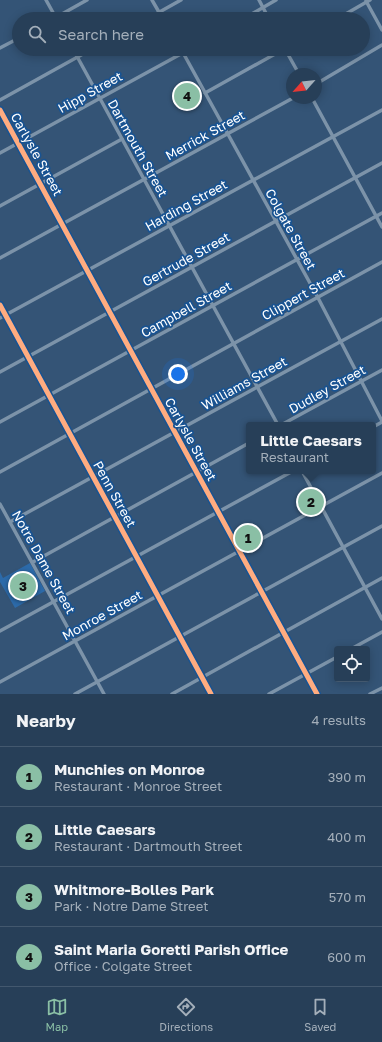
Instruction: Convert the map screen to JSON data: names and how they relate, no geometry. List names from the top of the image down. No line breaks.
{"streets":{"street":["Hipp Street","Merrick Street","Dartmouth Street","Carlysle Street","Harding Street","Colgate Street","Gertrude Street","Clippert Street","Campbell Street","Williams Street","Dudley Street","Penn Street","Notre Dame Street","Monroe Street"]},"crossings":[["Hipp Street","Dartmouth Street"],["Hipp Street","Carlysle Street"],["Merrick Street","Dartmouth Street"],["Merrick Street","Carlysle Street"],["Merrick Street","Colgate Street"],["Dartmouth Street","Harding Street"],["Dartmouth Street","Gertrude Street"],["Dartmouth Street","Clippert Street"],["Dartmouth Street","Campbell Street"],["Dartmouth Street","Williams Street"],["Carlysle Street","Harding Street"],["Carlysle Street","Gertrude Street"],["Carlysle Street","Clippert Street"],["Carlysle Street","Campbell Street"],["Carlysle Street","Williams Street"],["Carlysle Street","Monroe Street"],["Harding Street","Colgate Street"],["Harding Street","Penn Street"],["Colgate Street","Gertrude Street"],["Colgate Street","Clippert Street"],["Colgate Street","Campbell Street"],["Colgate Street","Williams Street"],["Colgate Street","Dudley Street"],["Gertrude Street","Penn Street"],["Clippert Street","Penn Street"],["Campbell Street","Penn Street"],["Williams Street","Penn Street"],["Williams Street","Notre Dame Street"],["Penn Street","Monroe Street"],["Notre Dame Street","Monroe Street"]],"north":"bottom left","page":{"search":"Search here","pins":["4","2","1","3"],"popup":["Little Caesars","Restaurant"],"heading":["Nearby","4 results"],"list":[{"mark":"1","name":"Munchies on Monroe","note":"Restaurant · Monroe Street","value":"390 m"},{"mark":"2","name":"Little Caesars","note":"Restaurant · Dartmouth Street","value":"400 m"},{"mark":"3","name":"Whitmore-Bolles Park","note":"Park · Notre Dame Street","value":"570 m"},{"mark":"4","name":"Saint Maria Goretti Parish Office","note":"Office · Colgate Street","value":"600 m"}],"nav":["Map","Directions","Saved"]}}
